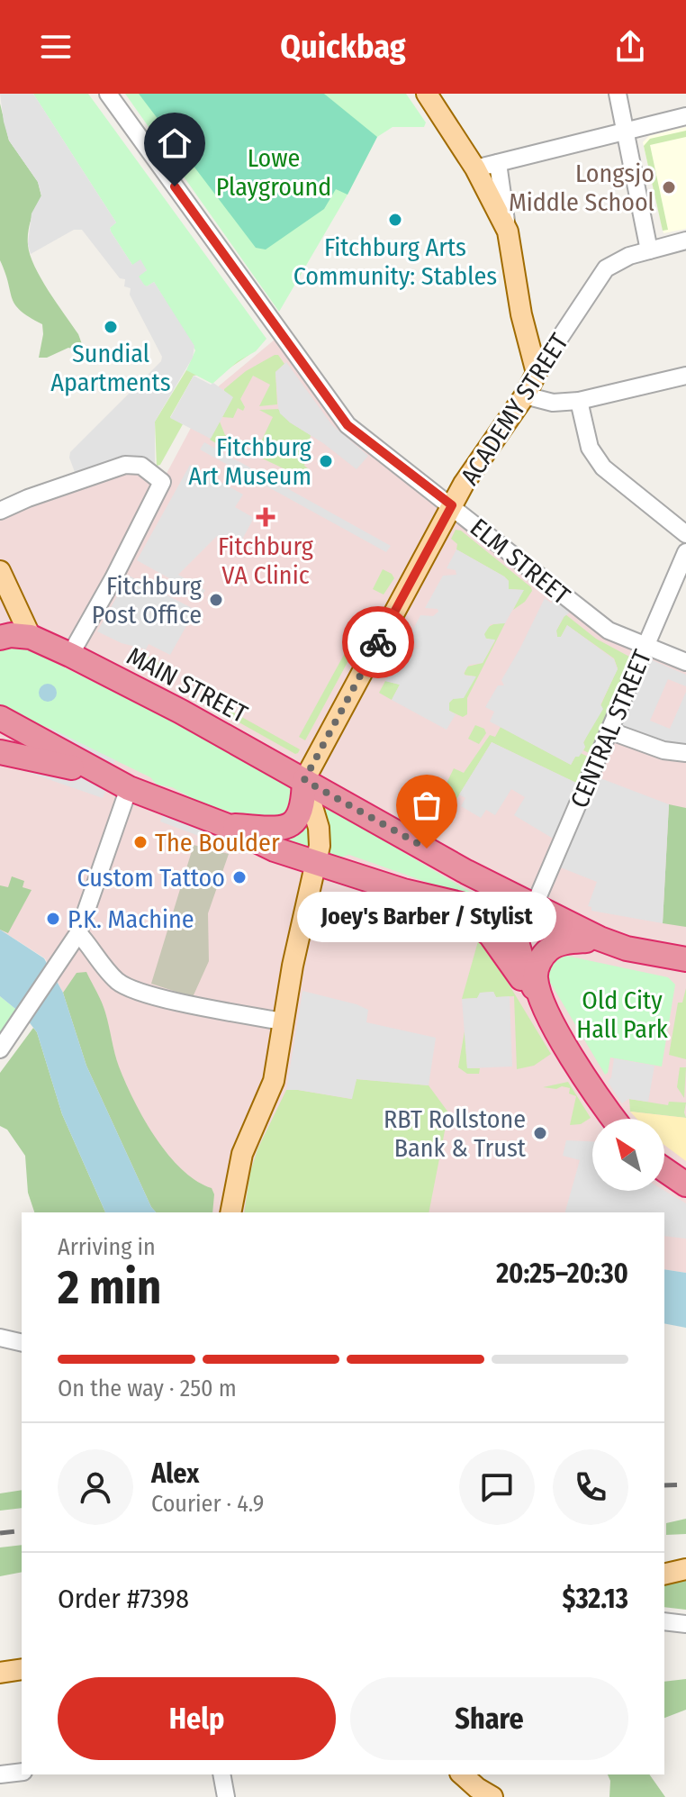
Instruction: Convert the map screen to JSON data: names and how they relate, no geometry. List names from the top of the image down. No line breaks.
{"streets":{"highway":["MAIN STREET"],"main road":["ACADEMY STREET"],"street":["ELM STREET","CENTRAL STREET"]},"crossings":[["ACADEMY STREET","ELM STREET"],["ACADEMY STREET","MAIN STREET"],["ELM STREET","CENTRAL STREET"],["MAIN STREET","CENTRAL STREET"]],"parks":["Lowe Playground","Old City Hall Park"],"places":{"other":["Longsjo Middle School","Fitchburg Arts Community: Stables","Sundial Apartments","Fitchburg Art Museum","Fitchburg Post Office","The Boulder","Joey's Barber / Stylist","Custom Tattoo","P.K. Machine","RBT Rollstone Bank & Trust"],"health":["Fitchburg VA Clinic"]},"north":"top left","page":{"header":"Quickbag","bubble":"Joey's Barber / Stylist","heading":["2 min","Arriving in","20:25–20:30"],"panel":["Alex","Courier · 4.9","Order #7398","$32.13"],"bar":"On the way · 250 m","buttons":["Help","Share"]}}
